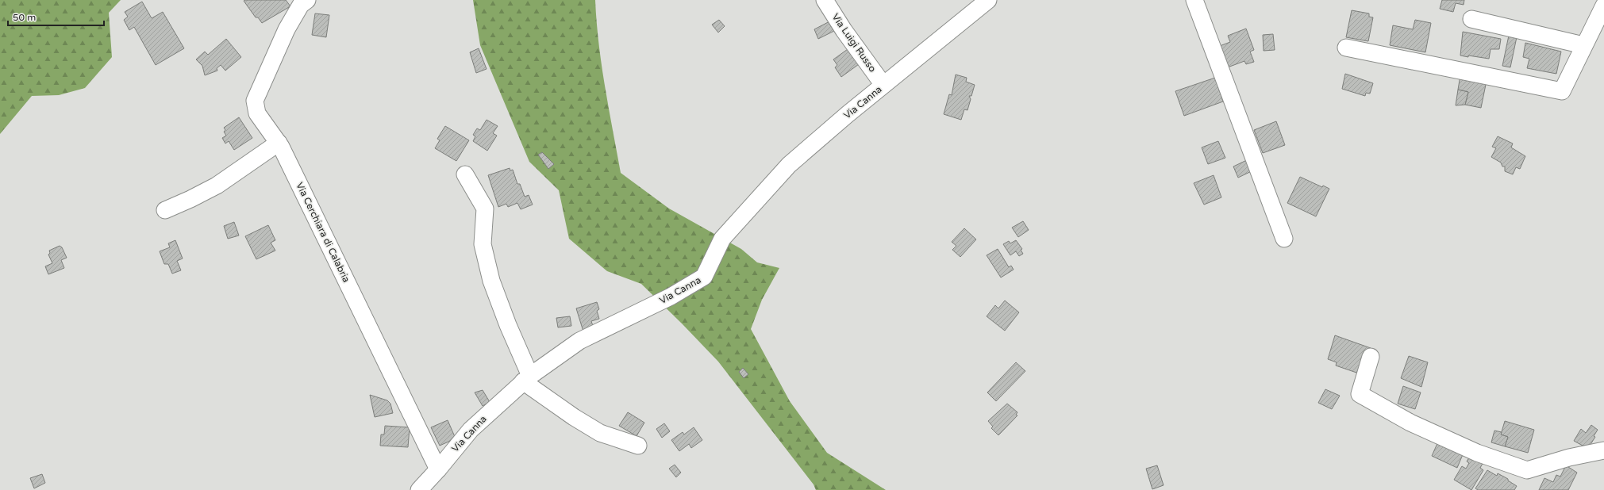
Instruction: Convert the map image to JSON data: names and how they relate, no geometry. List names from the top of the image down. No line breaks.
{"streets":{"street":["Via Luigi Russo","Via Canna","Via Cerchiara di Calabria"]},"crossings":[["Via Luigi Russo","Via Canna"],["Via Canna","Via Cerchiara di Calabria"]],"scale_bar":"50 m"}
